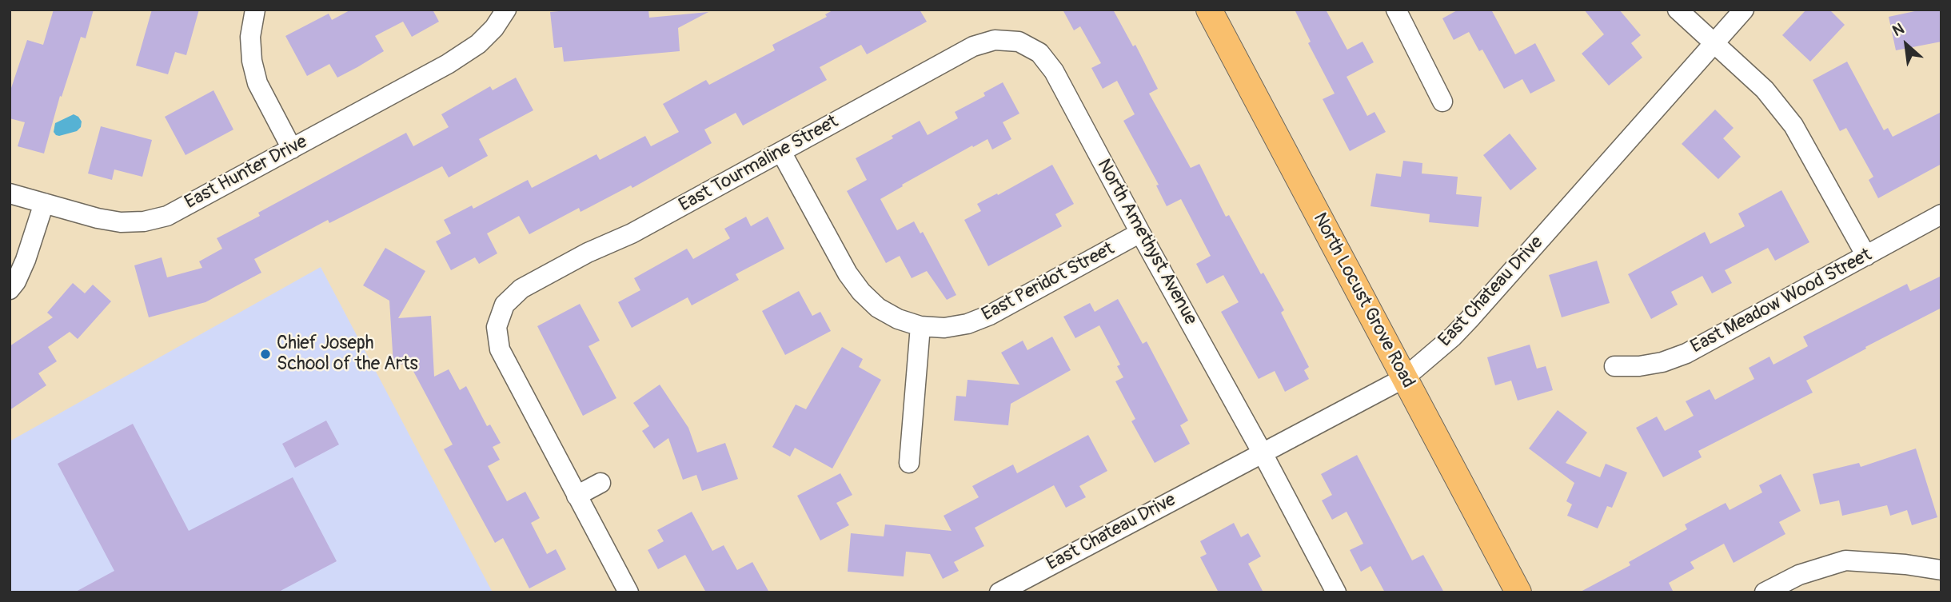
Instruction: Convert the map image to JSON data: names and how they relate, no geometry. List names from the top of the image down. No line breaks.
{"streets":{"main road":["North Locust Grove Road"],"street":["East Tourmaline Street","East Hunter Drive","North Amethyst Avenue","East Peridot Street","East Chateau Drive","East Meadow Wood Street"]},"crossings":[["East Tourmaline Street","North Amethyst Avenue"],["East Tourmaline Street","East Peridot Street"],["North Amethyst Avenue","East Peridot Street"],["North Amethyst Avenue","East Chateau Drive"],["East Chateau Drive","North Locust Grove Road"]],"places":["Chief Joseph School of the Arts"],"north":"top left"}
